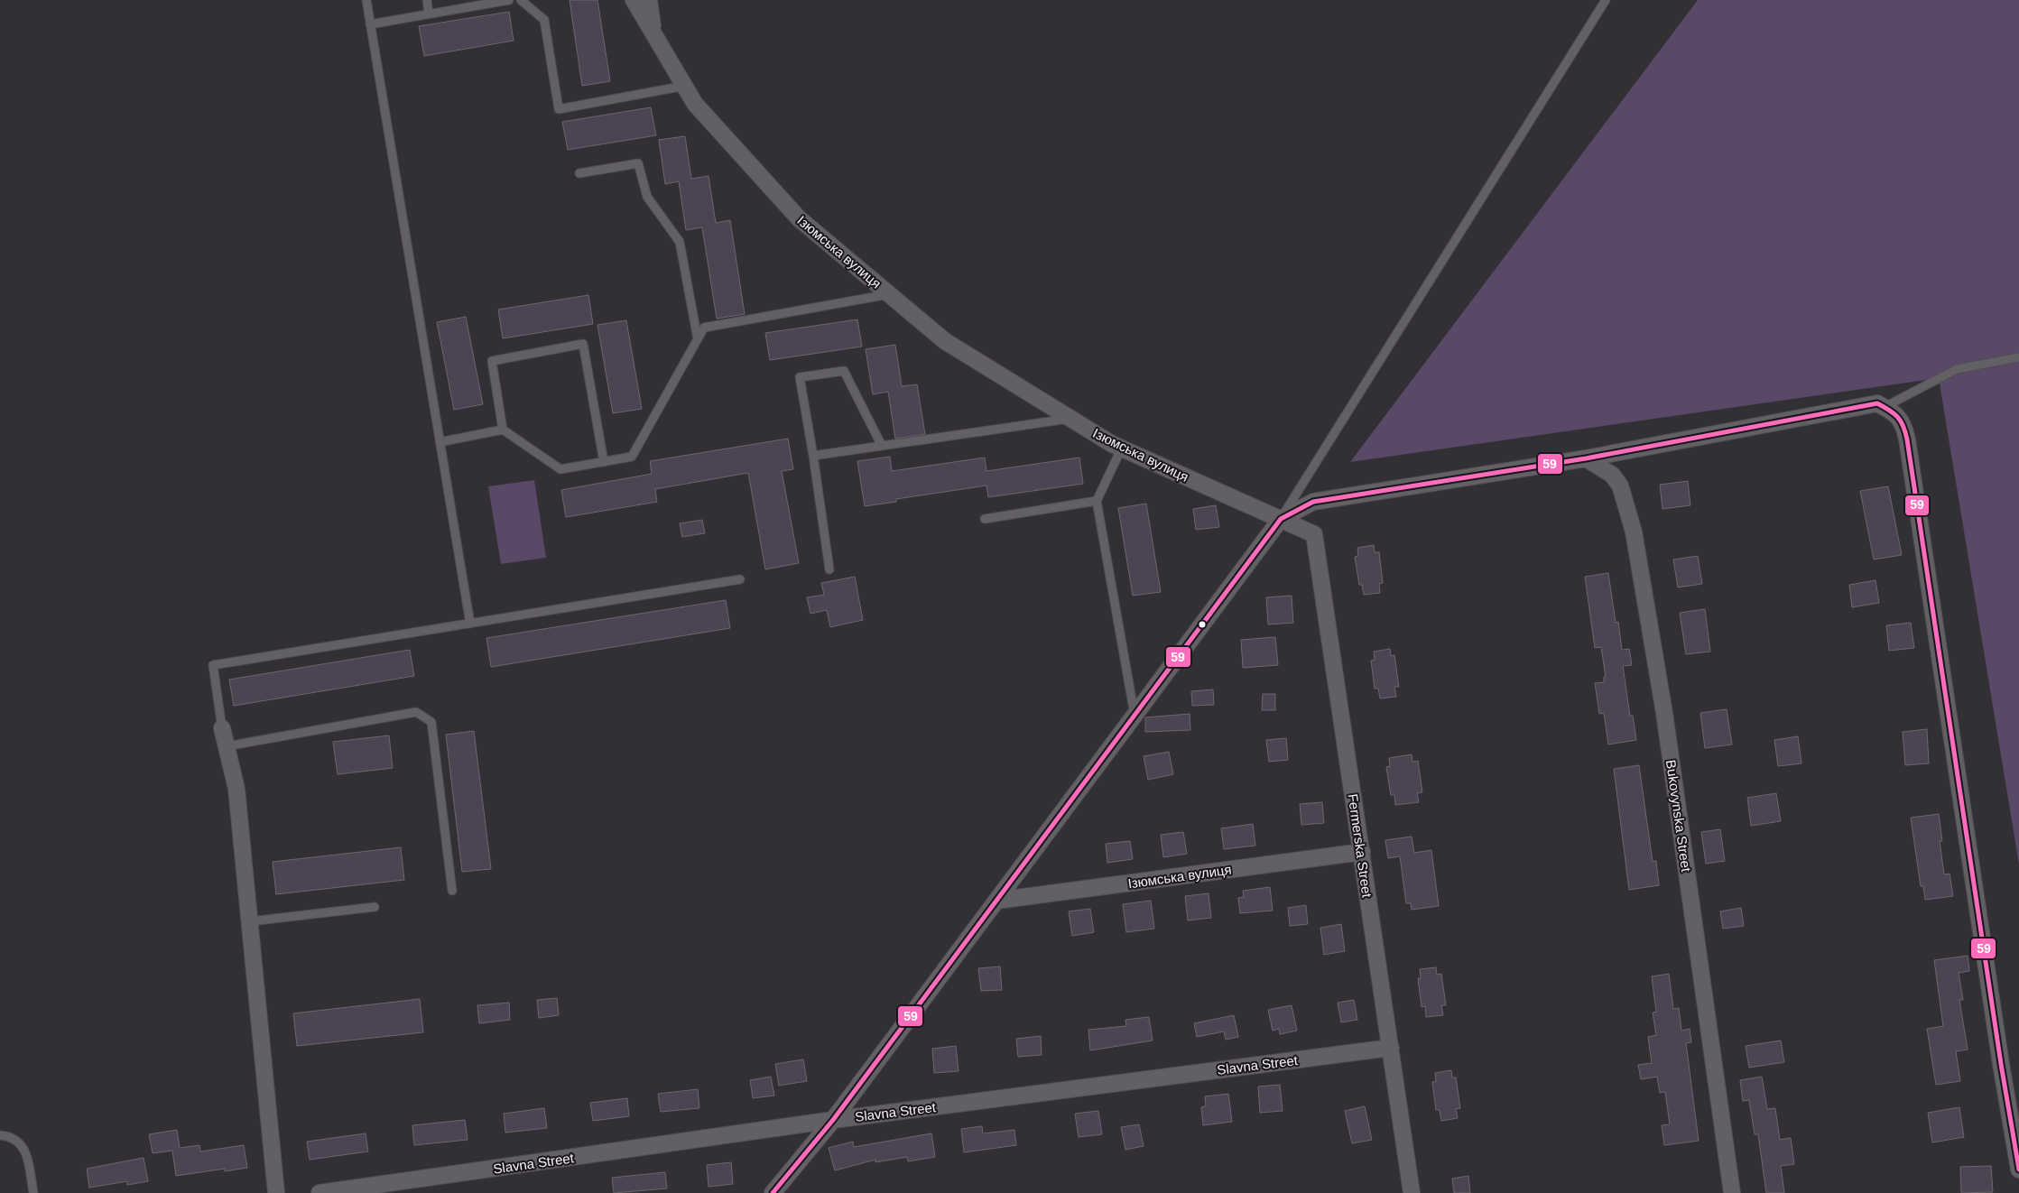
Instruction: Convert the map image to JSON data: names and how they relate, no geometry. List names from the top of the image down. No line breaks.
{"streets":{"street":["Ізюмська вулиця","Bukovynska Street","Fermerska Street","Slavna Street"]},"crossings":[["Ізюмська вулиця","Fermerska Street"],["Fermerska Street","Slavna Street"]],"lines":["transit line 59"]}
